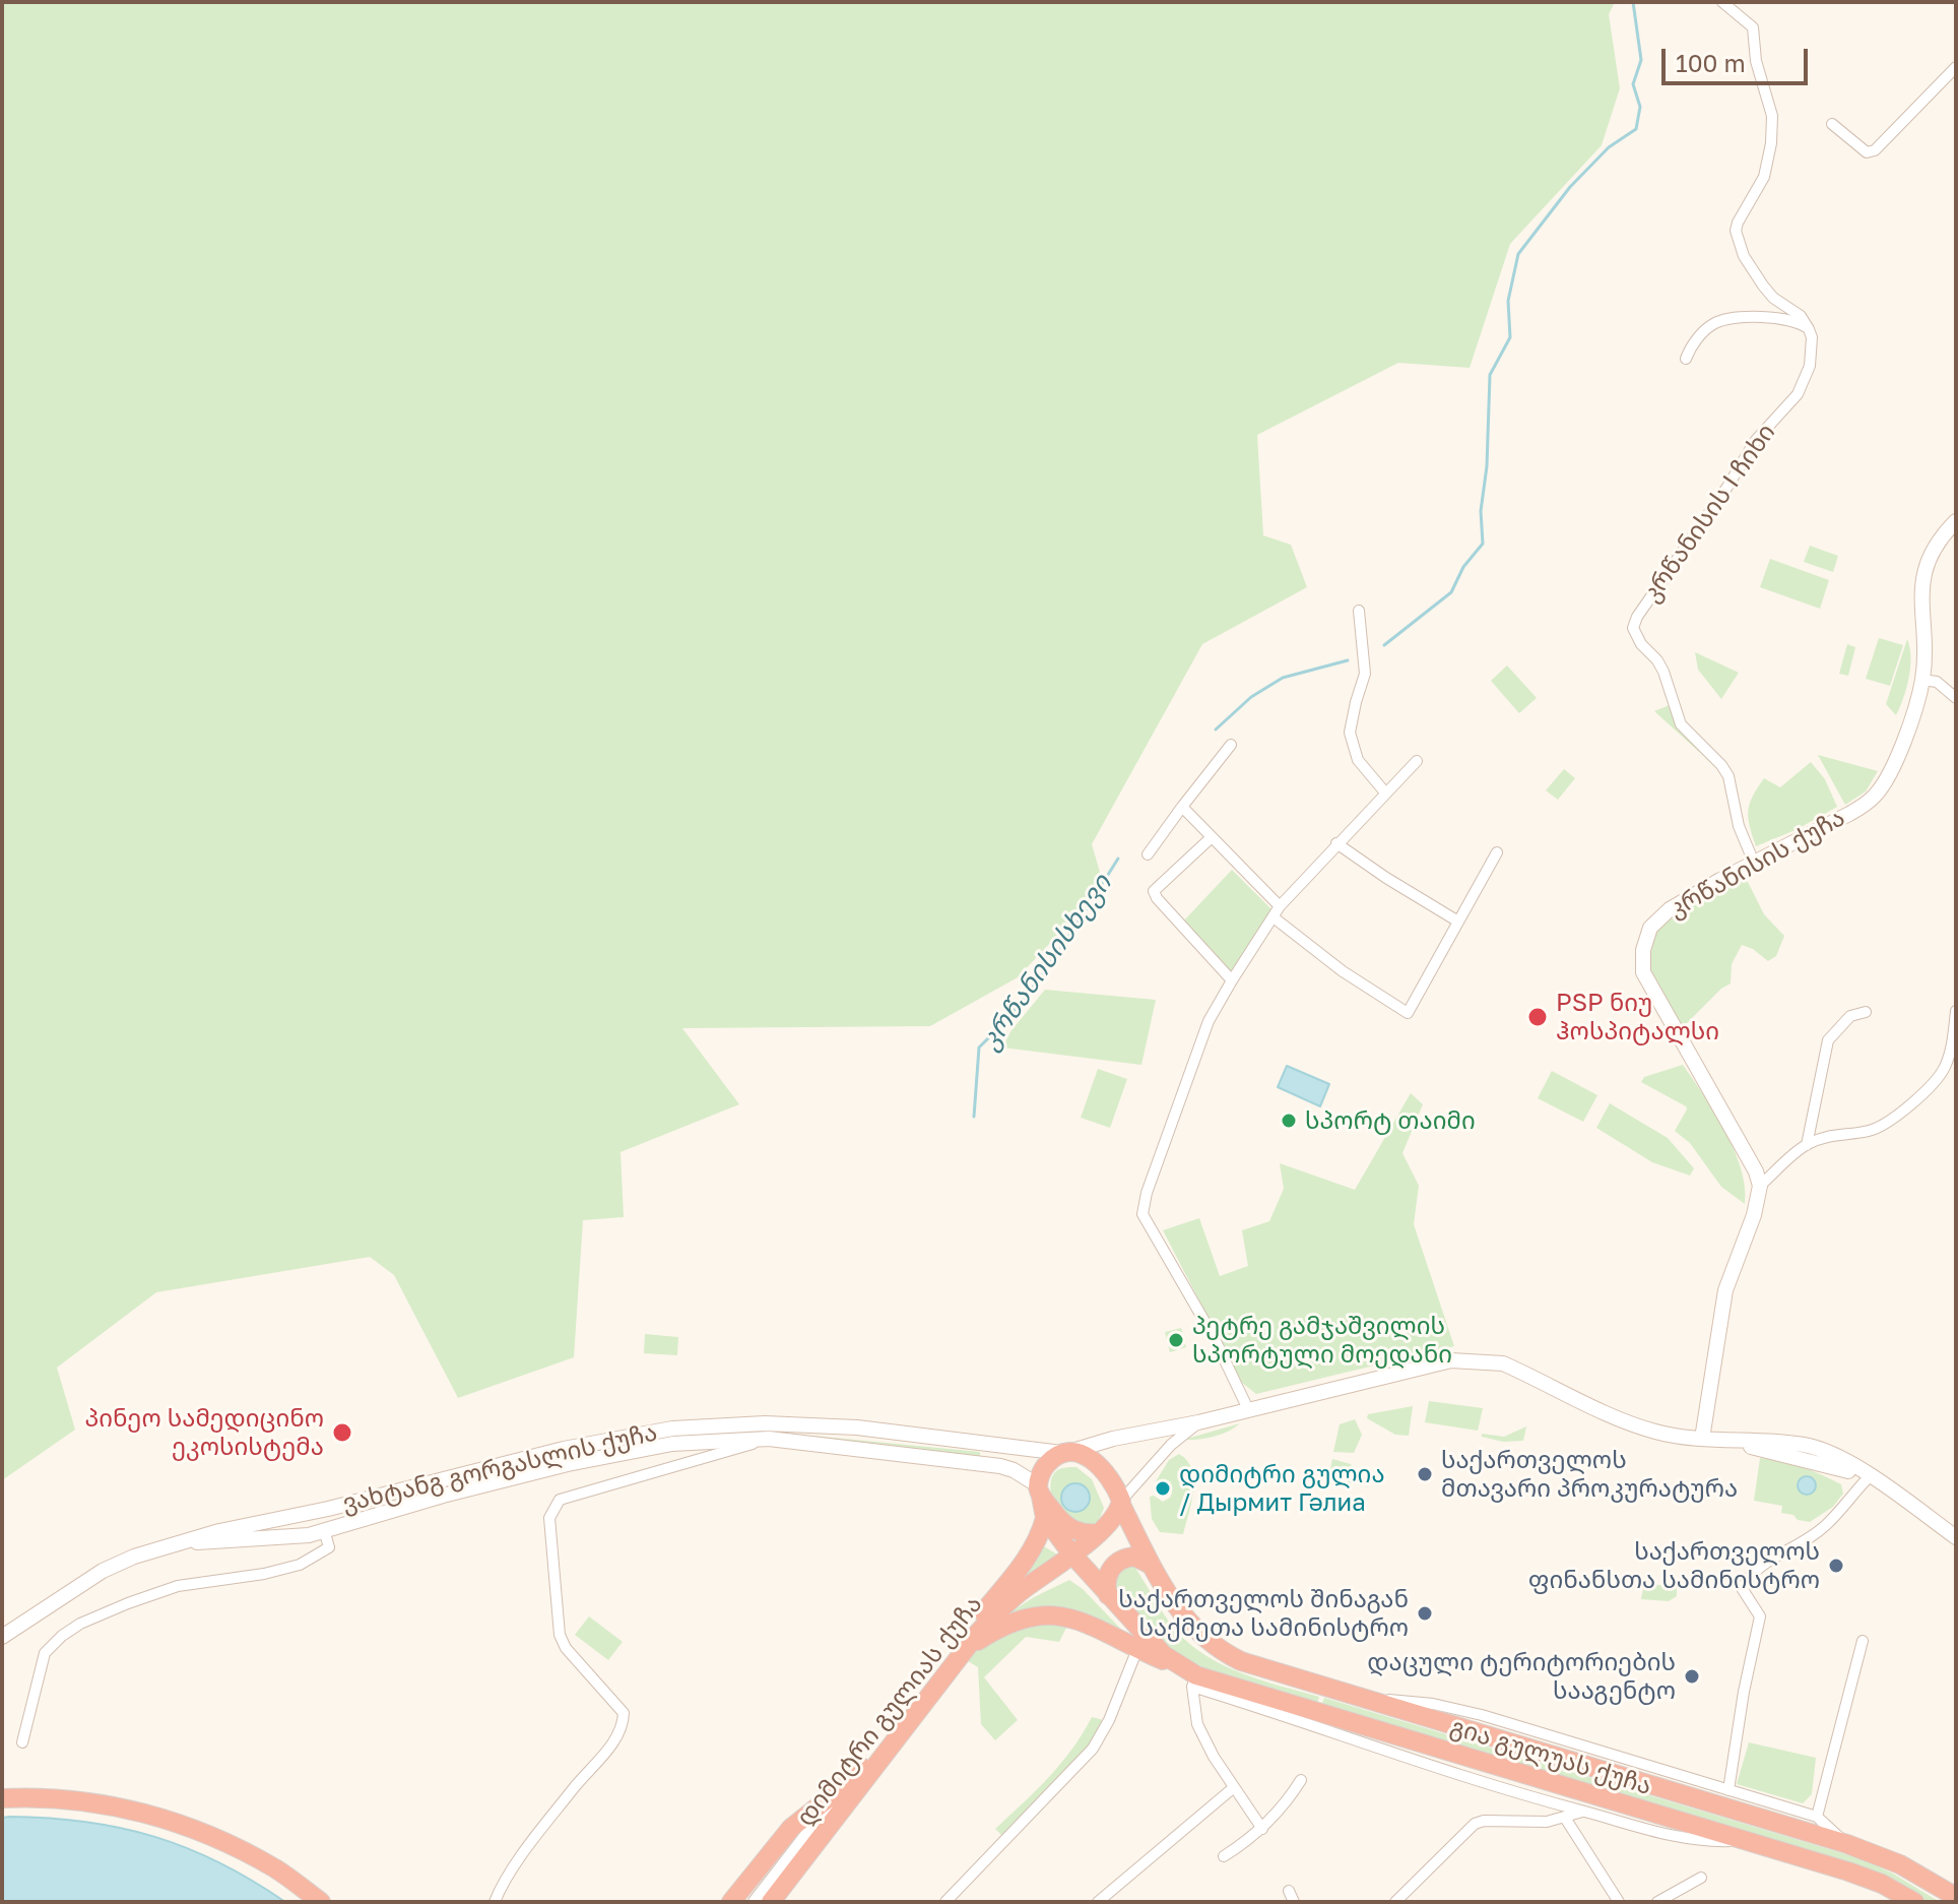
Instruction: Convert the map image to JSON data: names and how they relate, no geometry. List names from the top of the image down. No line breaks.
{"streets":{"highway":["დიმიტრი გულიას ქუჩა","გია გულუას ქუჩა"],"street":["კრწანისის I ჩიხი","კრწანისის ქუჩა","ვახტანგ გორგასლის ქუჩა"]},"crossings":[["კრწანისის I ჩიხი","კრწანისის ქუჩა"],["ვახტანგ გორგასლის ქუჩა","დიმიტრი გულიას ქუჩა"],["ვახტანგ გორგასლის ქუჩა","გია გულუას ქუჩა"],["დიმიტრი გულიას ქუჩა","გია გულუას ქუჩა"]],"water":["კრწანისისხევი"],"places":["PSP ნიუ ჰოსპიტალსი","სპორტ თაიმი","პეტრე გამჯაშვილის სპორტული მოედანი","პინეო სამედიცინო ეკოსისტემა","საქართველოს მთავარი პროკურატურა","დიმიტრი გულია / Дырмит Гәлиа","საქართველოს ფინანსთა სამინისტრო","საქართველოს შინაგან საქმეთა სამინისტრო","დაცული ტერიტორიების სააგენტო"],"scale_bar":"100 m"}
